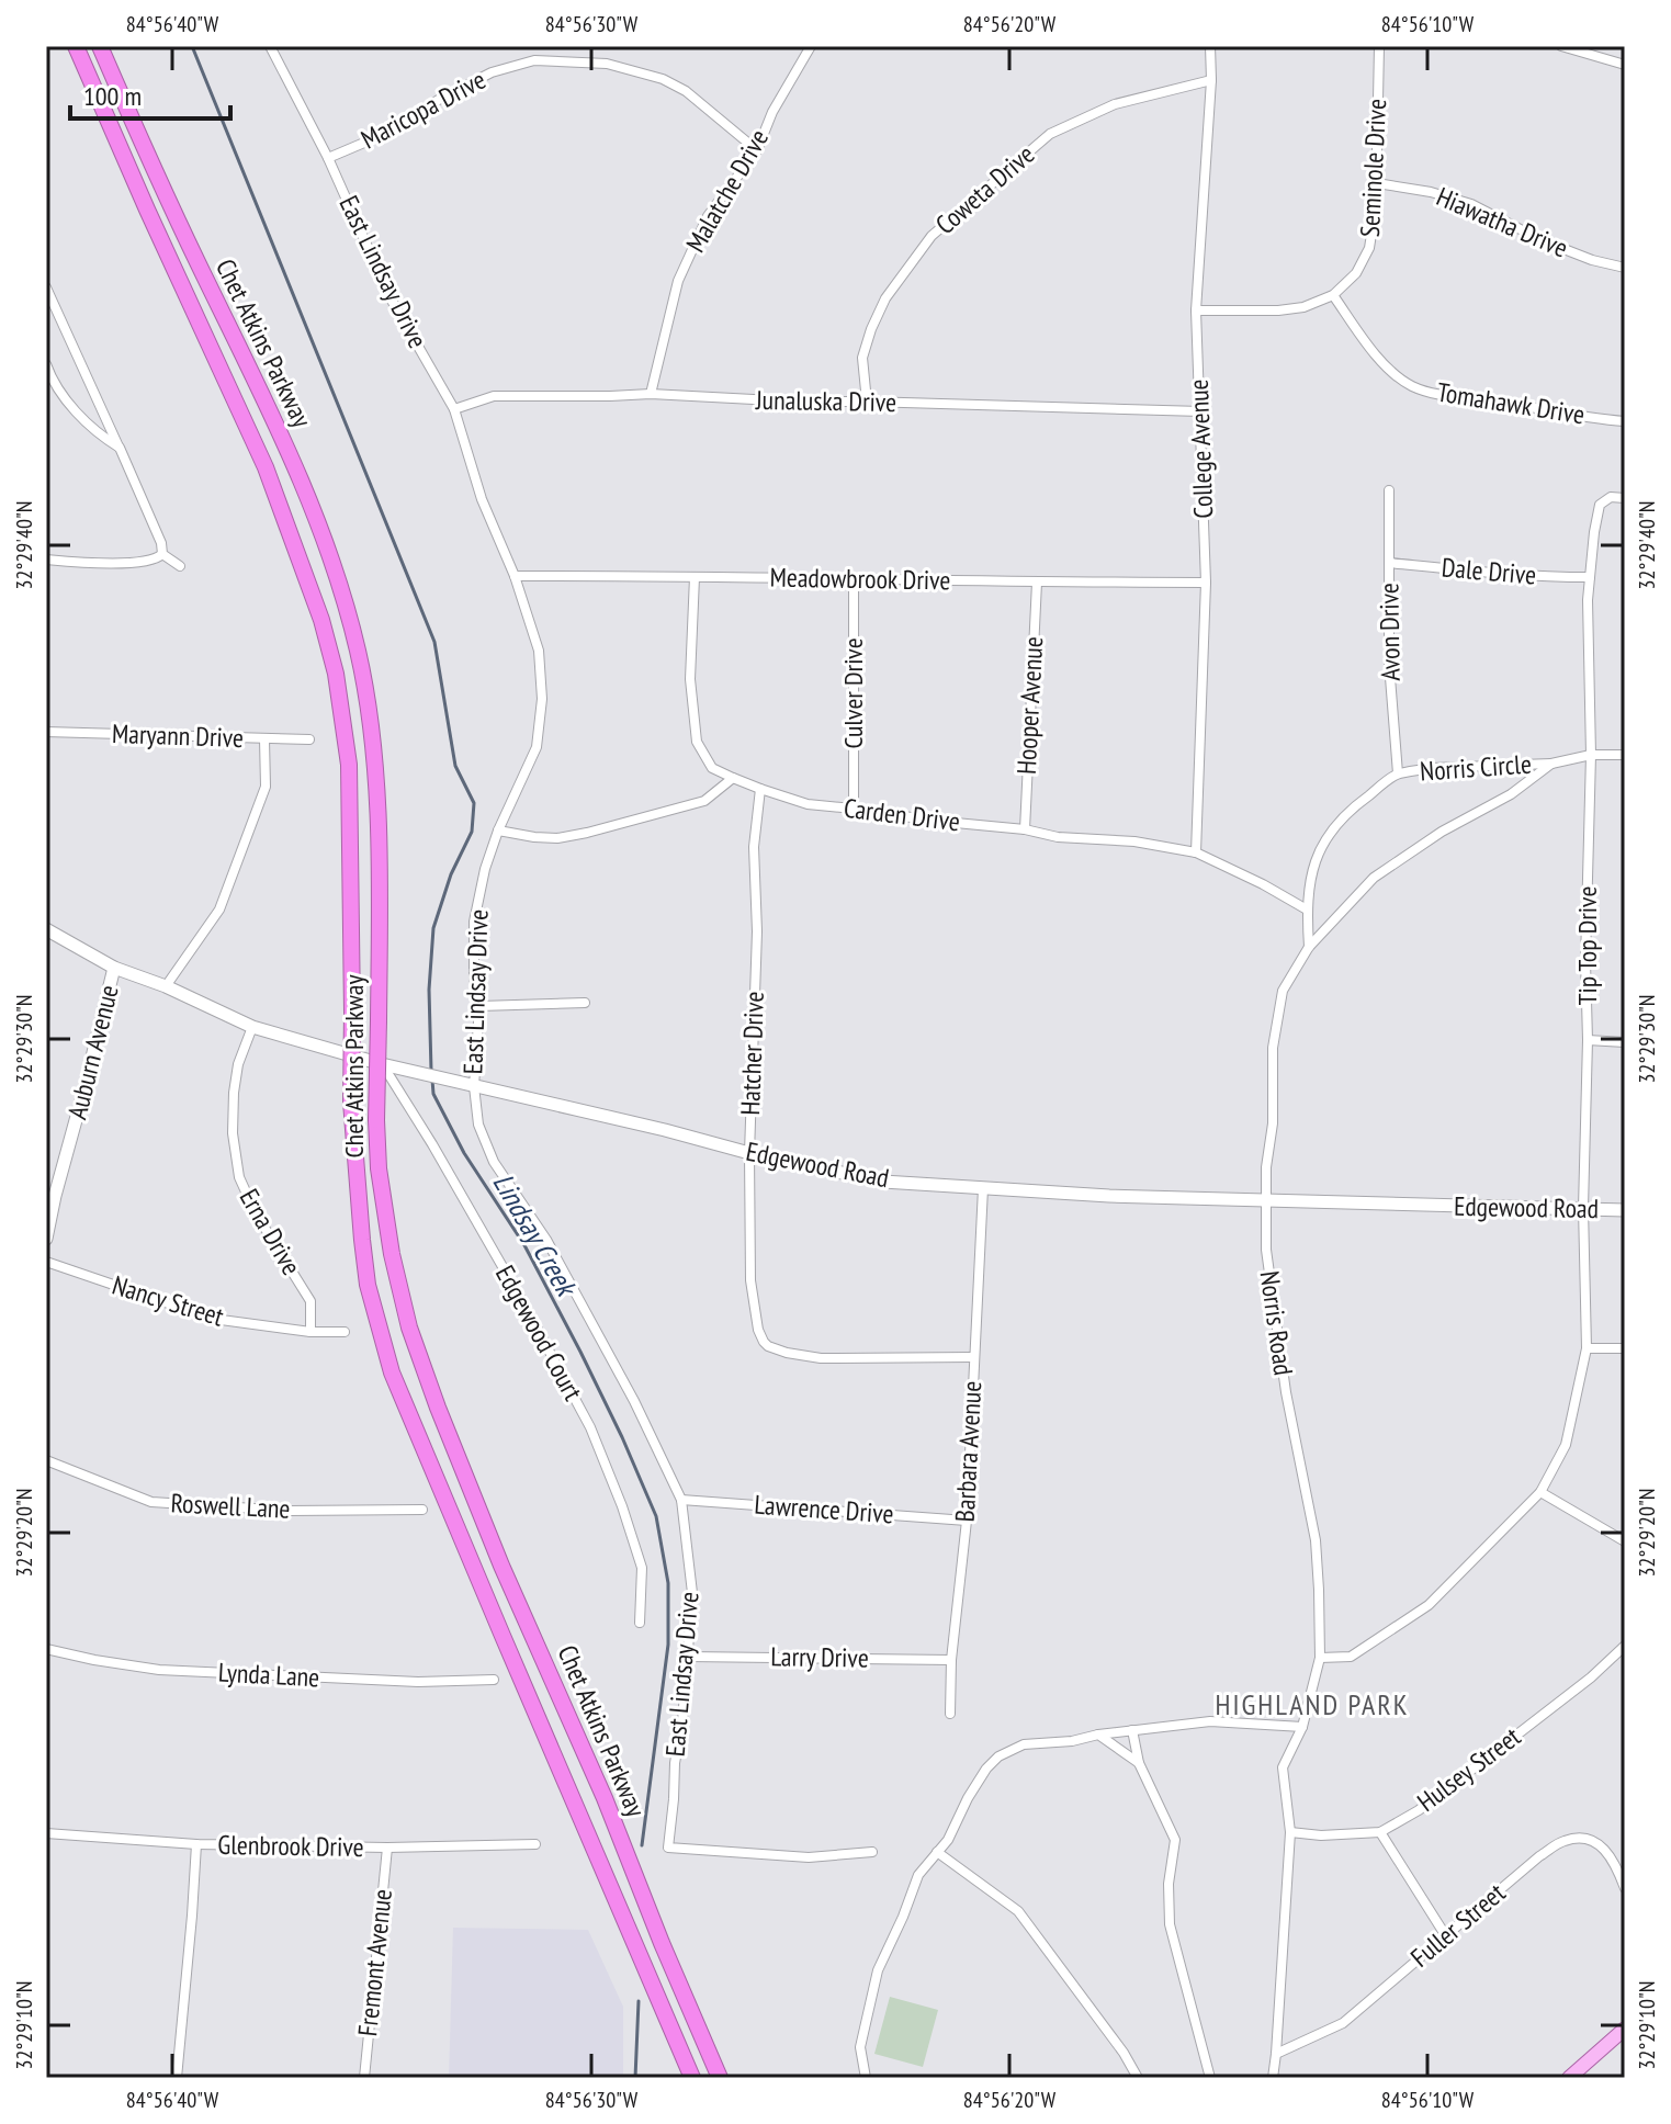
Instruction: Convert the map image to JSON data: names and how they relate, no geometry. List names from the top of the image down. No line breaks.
{"streets":{"highway":["Chet Atkins Parkway"],"street":["Maricopa Drive","Seminole Drive","Coweta Drive","Malatche Drive","Hiawatha Drive","East Lindsay Drive","Junaluska Drive","Tomahawk Drive","College Avenue","Dale Drive","Meadowbrook Drive","Avon Drive","Culver Drive","Hooper Avenue","Maryann Drive","Norris Circle","Carden Drive","Tip Top Drive","Auburn Avenue","Hatcher Drive","Edgewood Road","Erna Drive","Nancy Street","Norris Road","Edgewood Court","Barbara Avenue","Roswell Lane","Lawrence Drive","Larry Drive","Lynda Lane","Hulsey Street","Glenbrook Drive","Fuller Street","Fremont Avenue"]},"crossings":[["Maricopa Drive","Malatche Drive"],["Maricopa Drive","East Lindsay Drive"],["Seminole Drive","Hiawatha Drive"],["Seminole Drive","Tomahawk Drive"],["Coweta Drive","Junaluska Drive"],["Coweta Drive","College Avenue"],["Malatche Drive","Junaluska Drive"],["East Lindsay Drive","Junaluska Drive"],["East Lindsay Drive","Meadowbrook Drive"],["East Lindsay Drive","Edgewood Road"],["East Lindsay Drive","Lawrence Drive"],["East Lindsay Drive","Larry Drive"],["Junaluska Drive","College Avenue"],["College Avenue","Meadowbrook Drive"],["College Avenue","Carden Drive"],["Dale Drive","Avon Drive"],["Dale Drive","Tip Top Drive"],["Meadowbrook Drive","Culver Drive"],["Meadowbrook Drive","Hooper Avenue"],["Avon Drive","Norris Circle"],["Culver Drive","Carden Drive"],["Hooper Avenue","Carden Drive"],["Norris Circle","Carden Drive"],["Norris Circle","Norris Road"],["Carden Drive","Hatcher Drive"],["Tip Top Drive","Edgewood Road"],["Tip Top Drive","Norris Road"],["Auburn Avenue","Edgewood Road"],["Hatcher Drive","Edgewood Road"],["Hatcher Drive","Barbara Avenue"],["Edgewood Road","Erna Drive"],["Edgewood Road","Norris Road"],["Edgewood Road","Edgewood Court"],["Edgewood Road","Barbara Avenue"],["Erna Drive","Nancy Street"],["Norris Road","Hulsey Street"],["Norris Road","Fuller Street"],["Barbara Avenue","Lawrence Drive"],["Barbara Avenue","Larry Drive"],["Glenbrook Drive","Fremont Avenue"]],"districts":["HIGHLAND PARK"],"water":["Lindsay Creek"],"scale_bar":"100 m","coordinates":["84°56'40\"W","84°56'30\"W","84°56'20\"W","84°56'10\"W","32°29'40\"N","32°29'30\"N","32°29'20\"N","32°29'10\"N"]}
